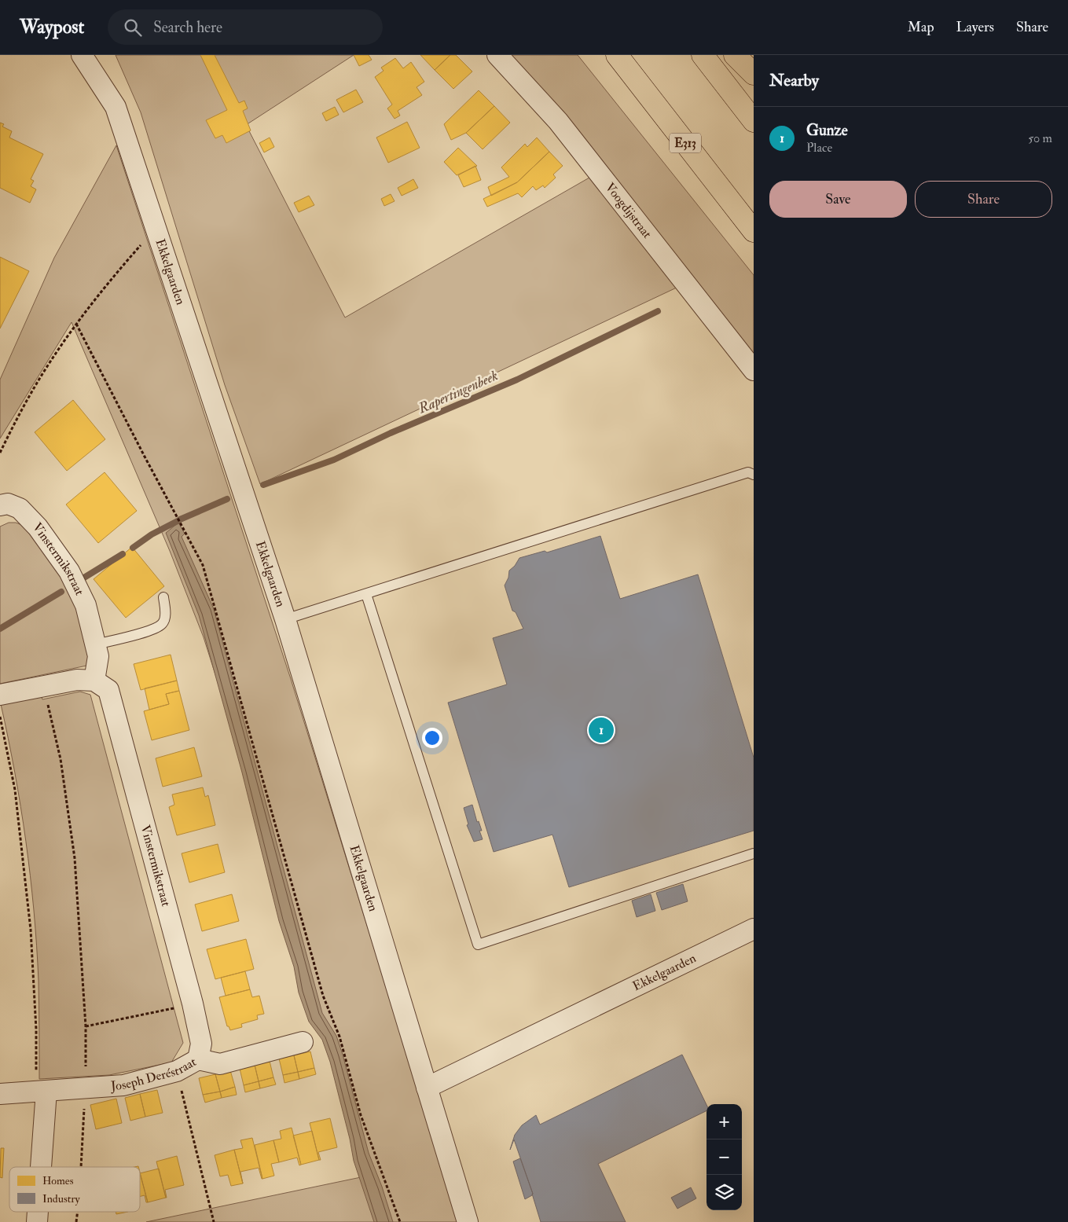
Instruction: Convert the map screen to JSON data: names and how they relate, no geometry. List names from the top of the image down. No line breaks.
{"streets":{"highway":["E313"],"street":["Voogdijstraat","Ekkelgaarden","Vinstermikstraat","Joseph Deréstraat"]},"crossings":[["Vinstermikstraat","Joseph Deréstraat"]],"water":["Rapertingenbeek"],"legend":["Homes","Industry"],"page":{"header":"Waypost","search":"Search here","nav":["Map","Layers","Share"],"heading":"Nearby","list":[{"mark":"1","name":"Gunze","note":"Place","value":"50 m"}],"buttons":["Save","Share"],"pins":"1","map_buttons":["+","−"]}}
